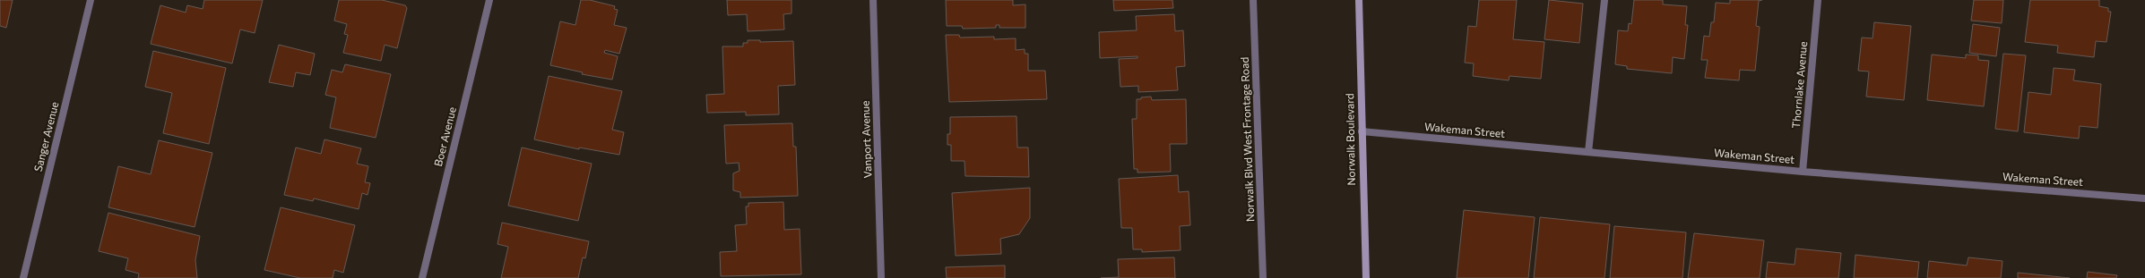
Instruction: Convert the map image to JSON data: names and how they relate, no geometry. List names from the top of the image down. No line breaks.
{"streets":{"main road":["Norwalk Boulevard"],"street":["Thornlake Avenue","Wakeman Street","Sanger Avenue","Boer Avenue","Vanport Avenue","Norwalk Blvd West Frontage Road"]},"crossings":[["Thornlake Avenue","Wakeman Street"],["Wakeman Street","Norwalk Boulevard"]]}
